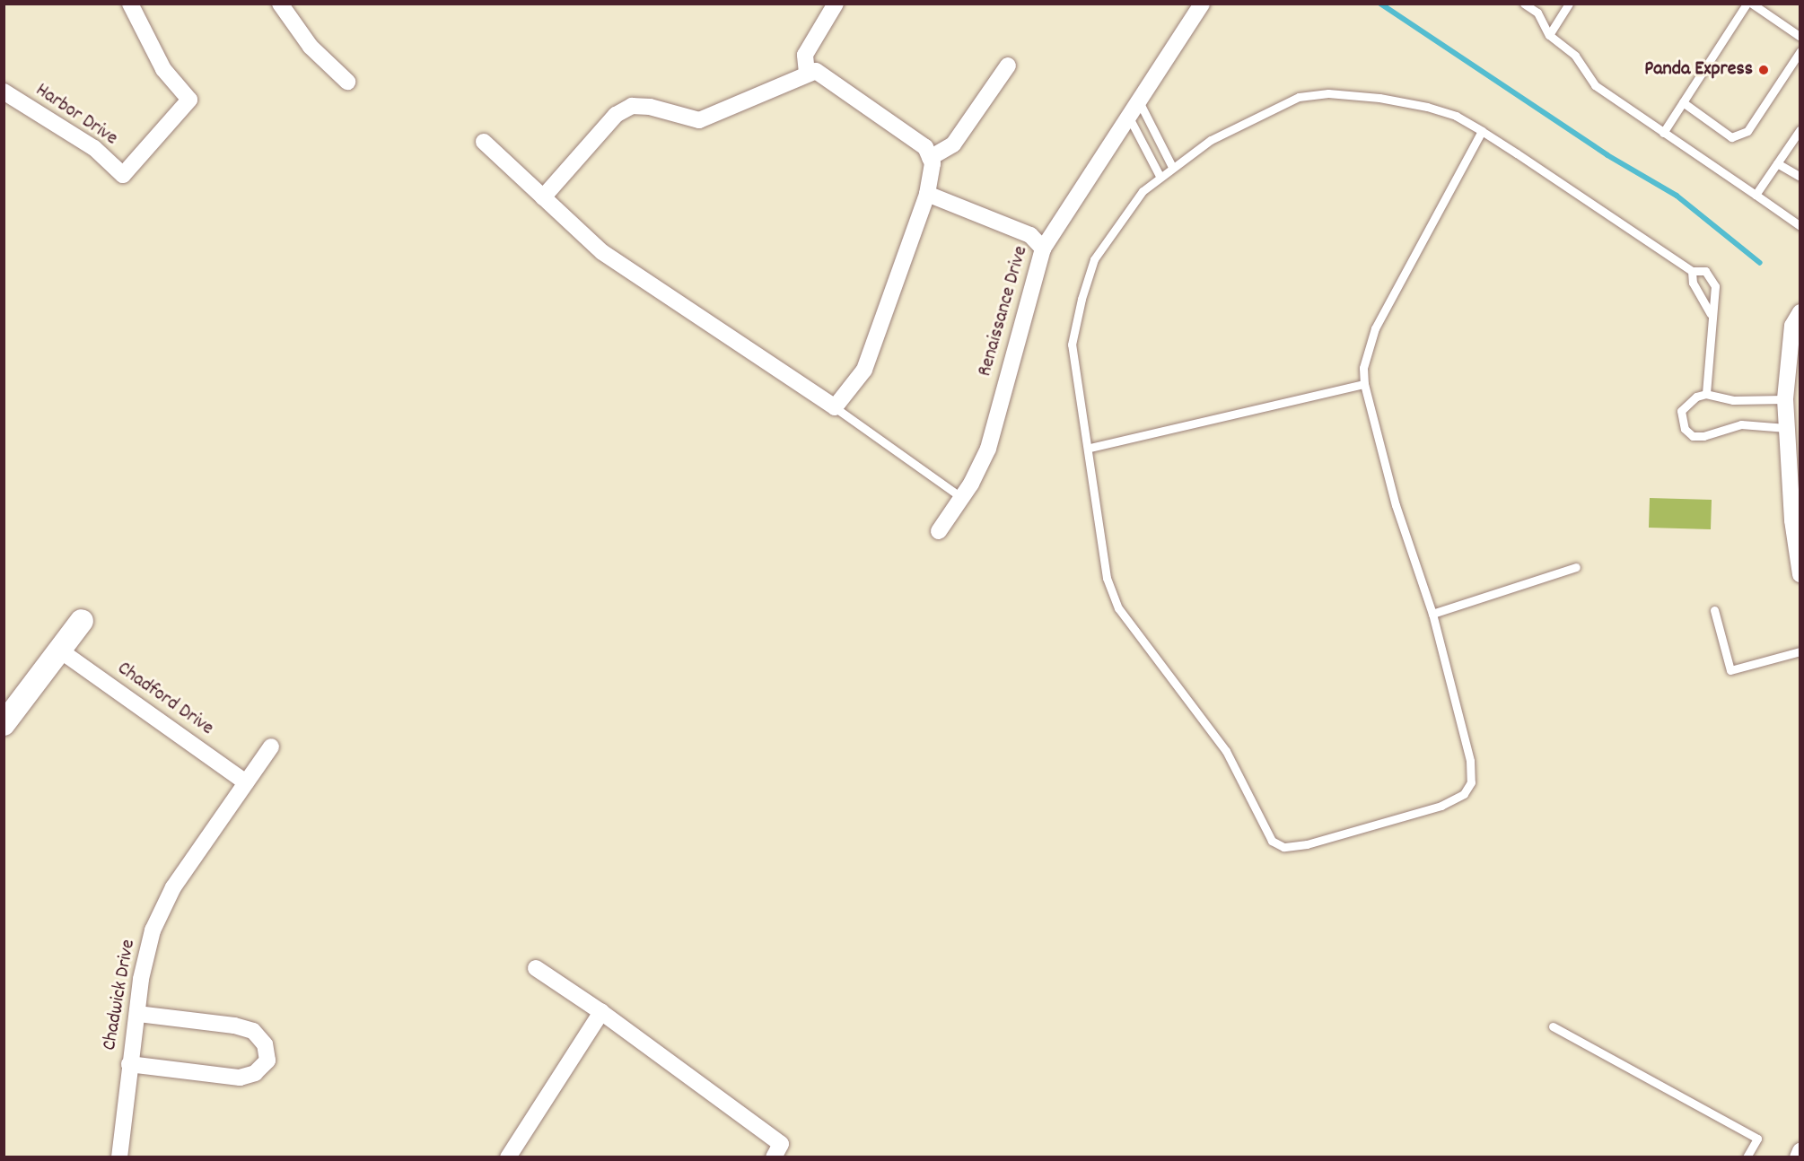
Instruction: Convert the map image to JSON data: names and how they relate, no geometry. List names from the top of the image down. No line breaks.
{"streets":{"street":["Harbor Drive","Renaissance Drive","Chadford Drive","Chadwick Drive"]},"crossings":[["Chadford Drive","Chadwick Drive"]],"places":["Panda Express"]}
